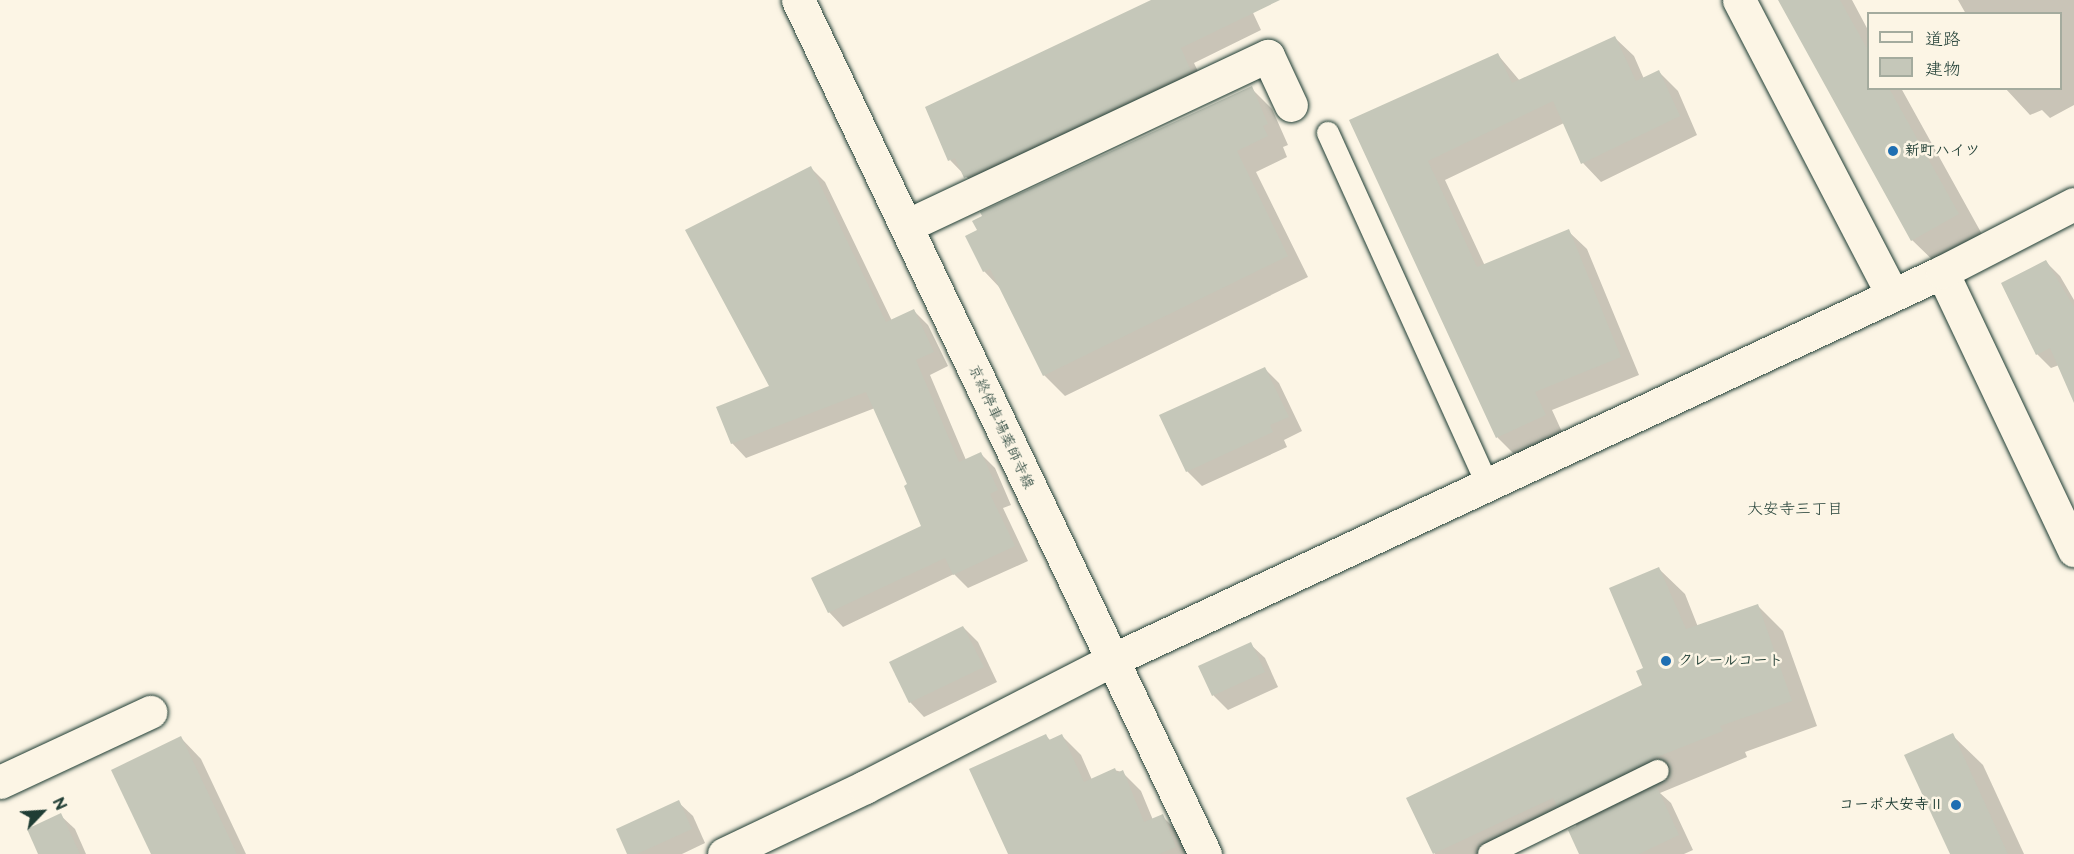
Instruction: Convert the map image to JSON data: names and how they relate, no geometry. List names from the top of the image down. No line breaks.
{"streets":{"street":["京終停車場薬師寺線"]},"districts":["大安寺三丁目"],"places":["新町ハイツ","クレールコート","コーポ大安寺Ⅱ"],"legend":["道路","建物"],"north":"top right"}
